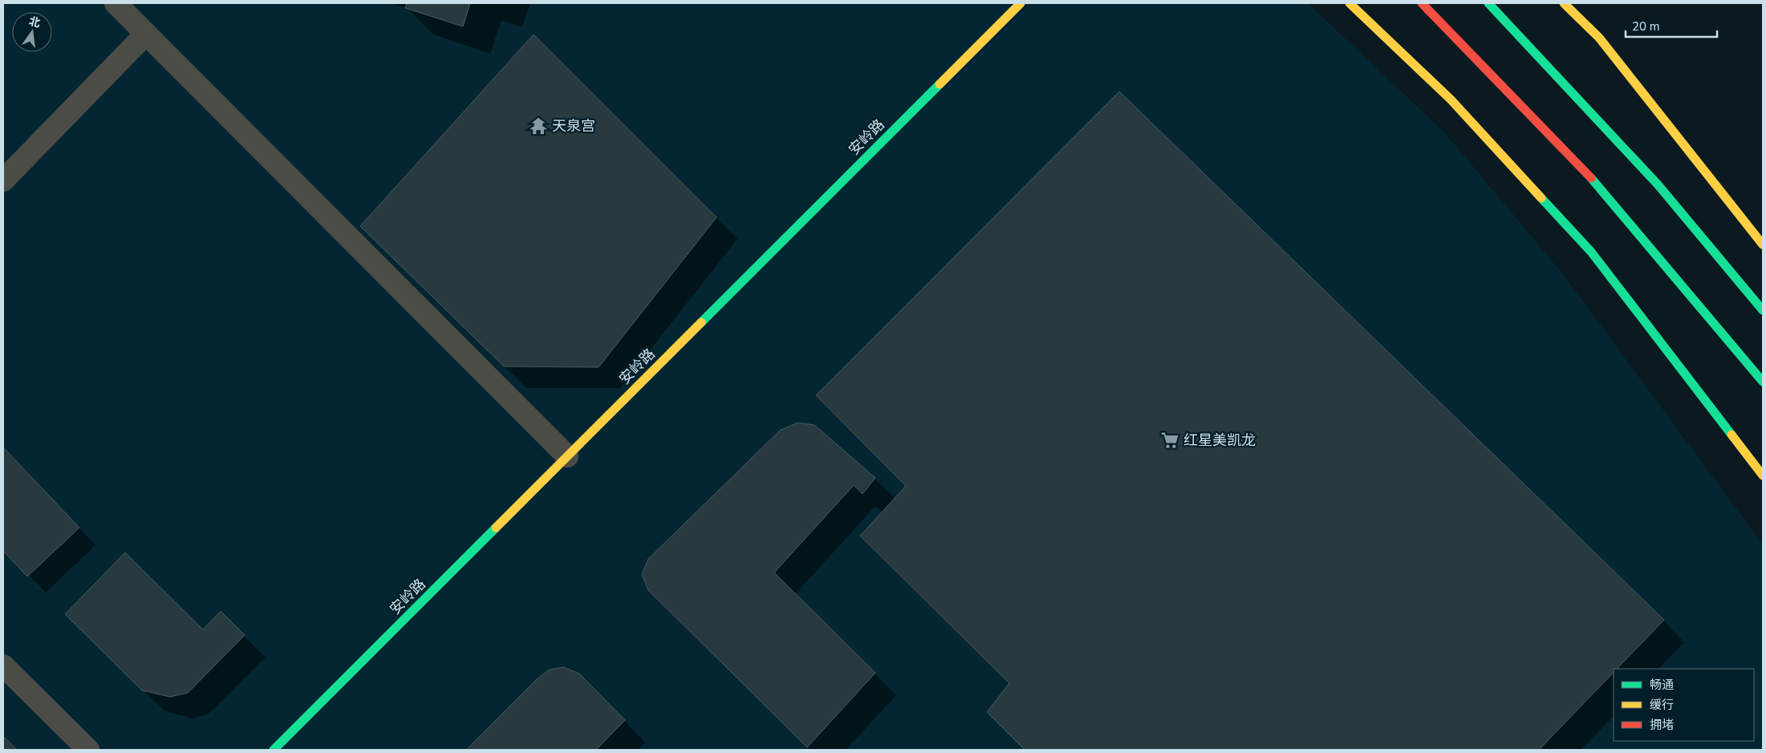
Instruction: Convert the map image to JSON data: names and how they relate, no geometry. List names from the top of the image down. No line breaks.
{"streets":{"main road":["安岭路"]},"places":{"temple":["天泉宫"],"supermarket":["红星美凯龙"]},"legend":["畅通","缓行","拥堵"],"scale_bar":"20 m","north":"top"}
